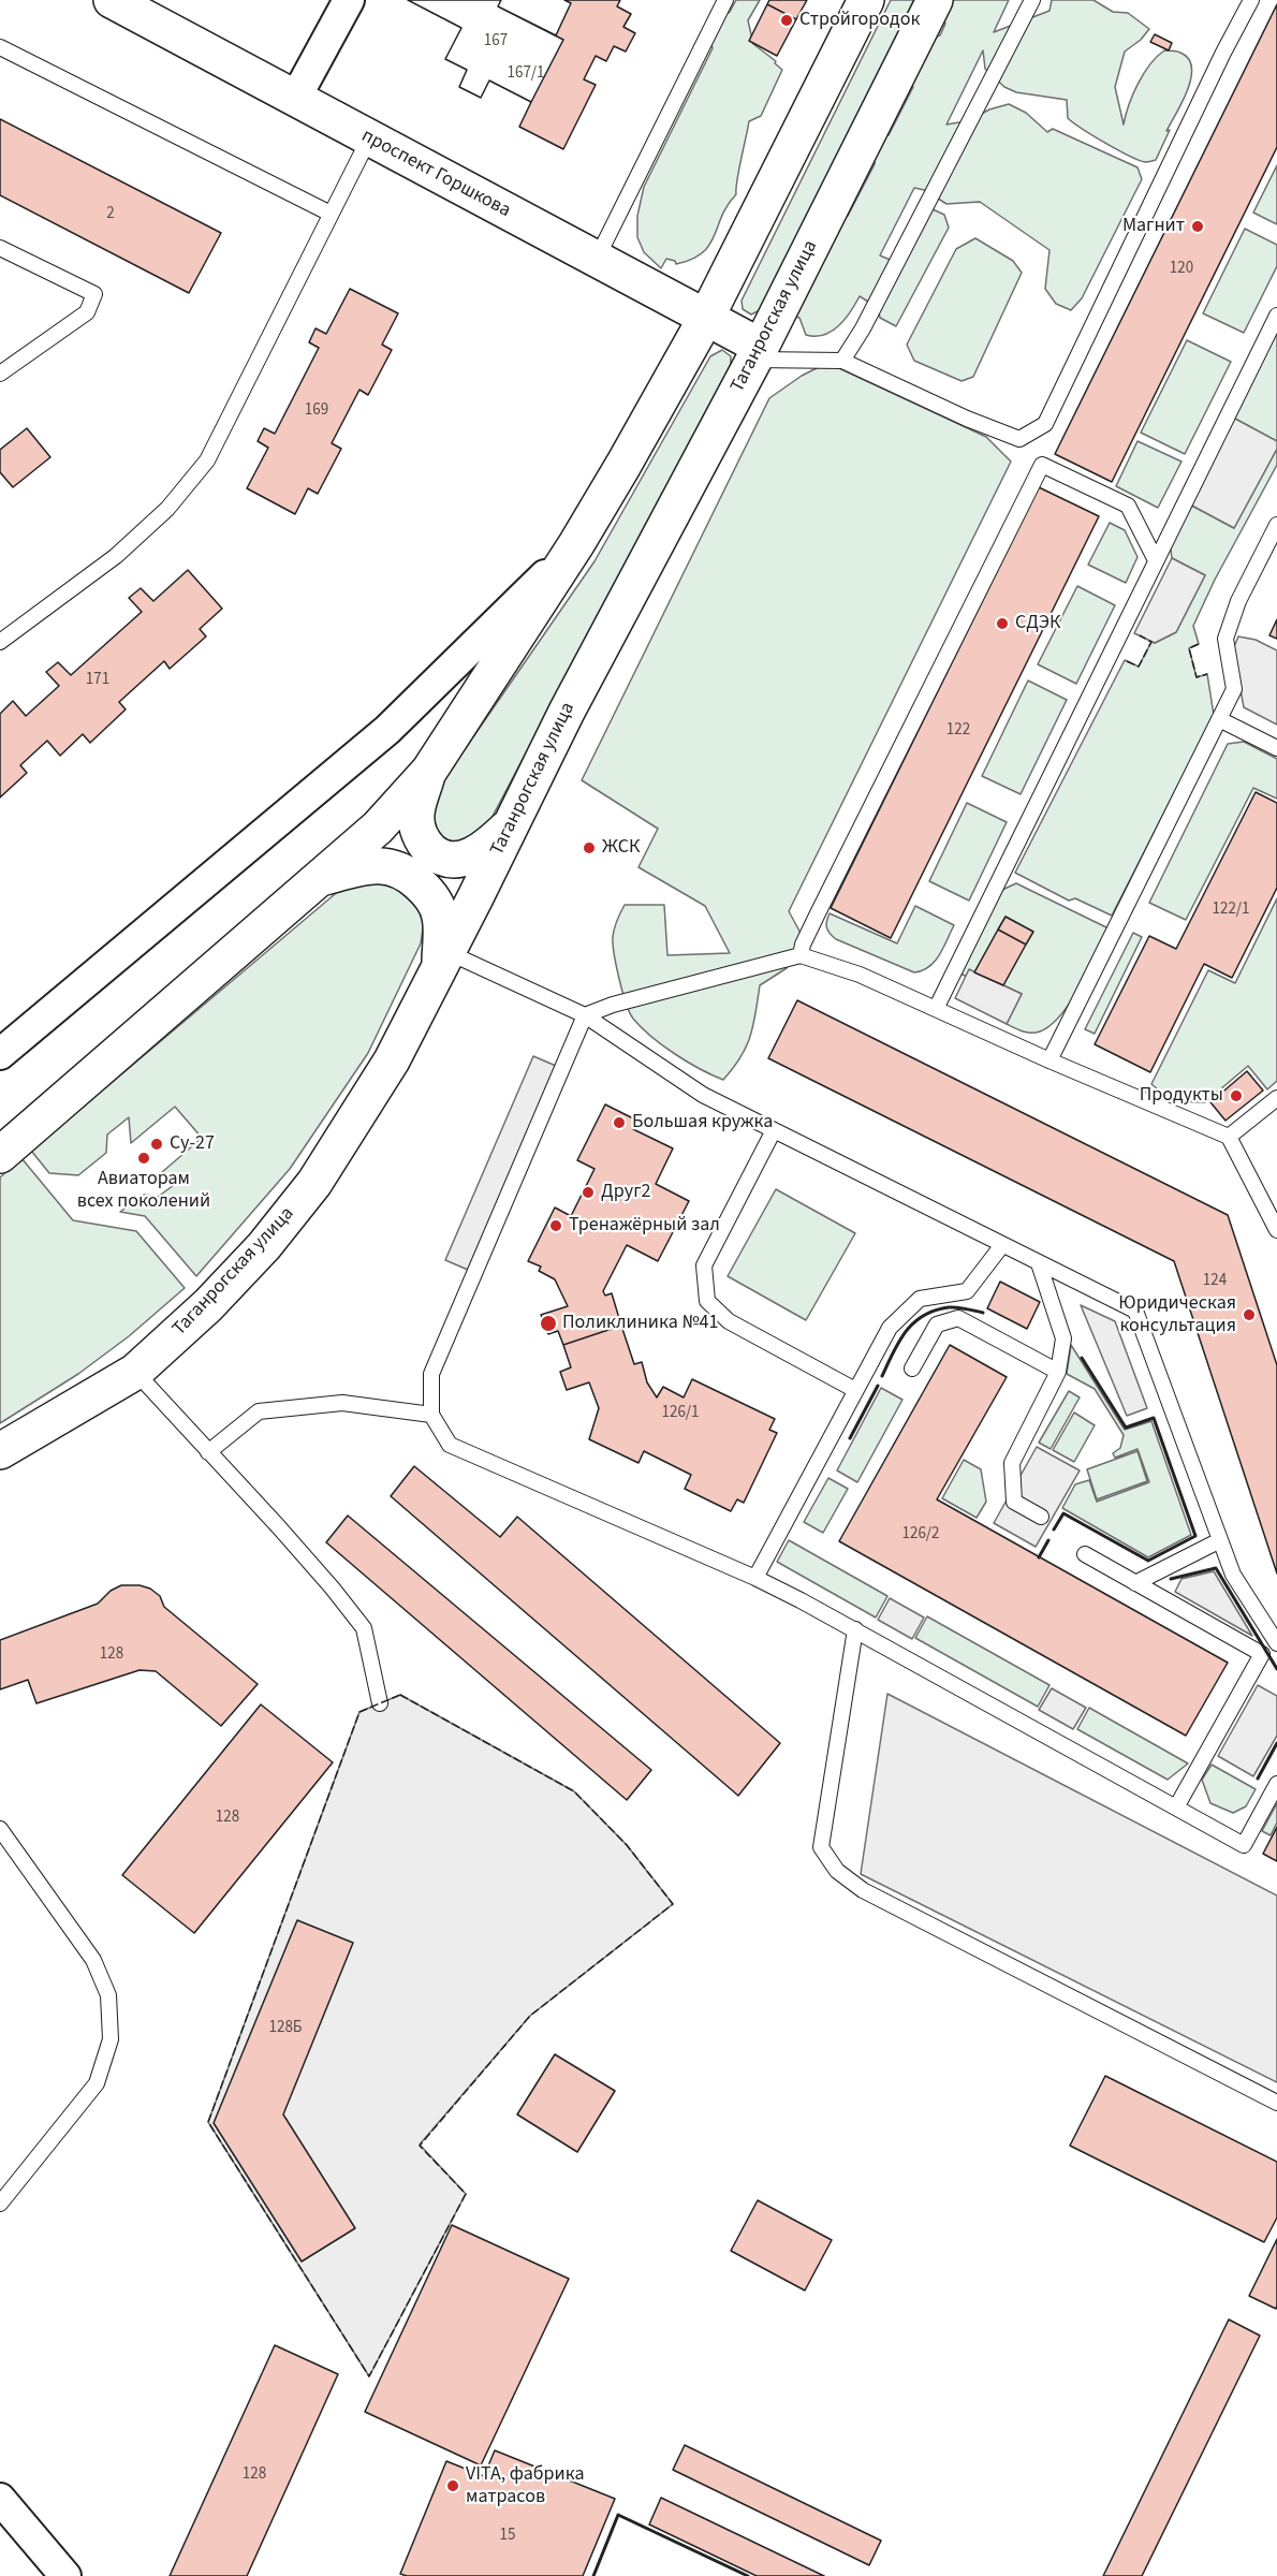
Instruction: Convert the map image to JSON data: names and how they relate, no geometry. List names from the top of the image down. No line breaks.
{"streets":{"main road":["проспект Горшкова","Таганрогская улица"]},"crossings":[["проспект Горшкова","Таганрогская улица"]],"places":["Стройгородок","Магнит","СДЭК","ЖСК","Продукты","Большая кружка","Су-27","Авиаторам всех поколений","Друг2","Тренажёрный зал","Юридическая консультация","Поликлиника №41","VITA, фабрика матрасов"],"house_numbers":["167","167/1","2","120","169","171","122","122/1","124","126/1","126/2","128","128","128Б","128","15"]}
